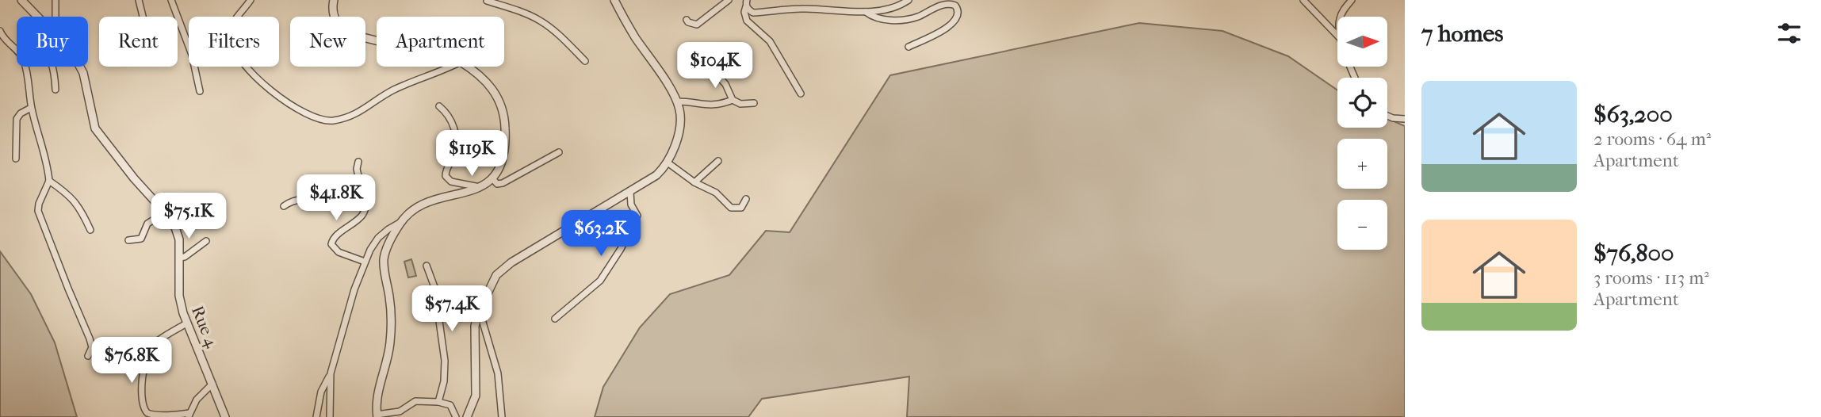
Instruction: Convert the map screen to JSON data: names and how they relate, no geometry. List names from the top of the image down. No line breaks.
{"streets":{"street":["Rue 4"]},"north":"right","page":{"heading":"7 homes","map_buttons":["+","−"],"chip":["Buy","Rent","Filters","New","Apartment"],"price":["$104K","$119K","$41.8K","$75.1K","$63.2K","$57.4K","$76.8K"],"list":[{"name":"$63,200","note":"2 rooms · 64 m² · Apartment"},{"name":"$76,800","note":"3 rooms · 113 m² · Apartment"}]}}
